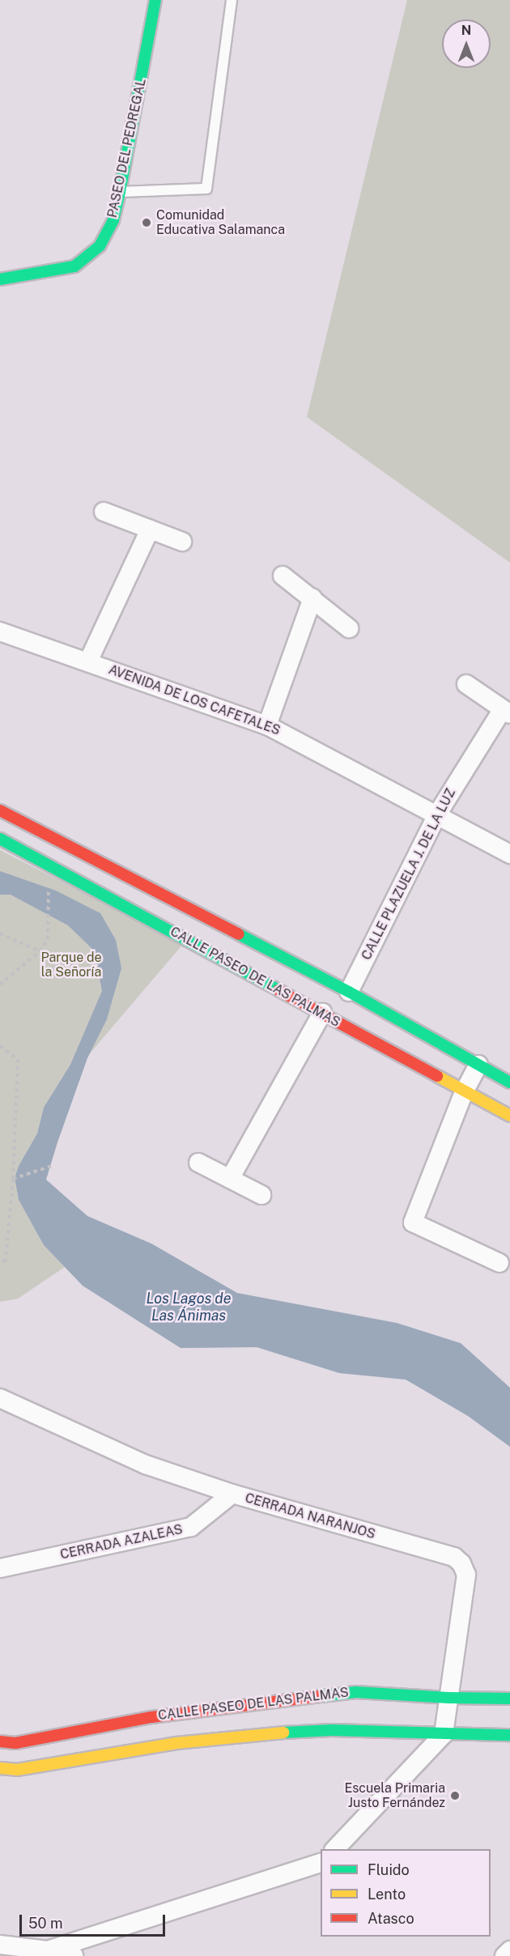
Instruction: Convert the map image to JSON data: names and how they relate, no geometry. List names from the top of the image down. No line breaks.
{"streets":{"street":["PASEO DEL PEDREGAL","AVENIDA DE LOS CAFETALES","CALLE PLAZUELA J. DE LA LUZ","CALLE PASEO DE LAS PALMAS","CERRADA NARANJOS","CERRADA AZALEAS"]},"crossings":[["AVENIDA DE LOS CAFETALES","CALLE PLAZUELA J. DE LA LUZ"],["CALLE PLAZUELA J. DE LA LUZ","CALLE PASEO DE LAS PALMAS"],["CALLE PASEO DE LAS PALMAS","CERRADA NARANJOS"],["CERRADA NARANJOS","CERRADA AZALEAS"]],"water":["Los Lagos de Las Ánimas"],"parks":["Parque de la Señoría"],"places":["Comunidad Educativa Salamanca","Escuela Primaria Justo Fernández"],"legend":["Fluido","Lento","Atasco"],"scale_bar":"50 m","north":"top"}
